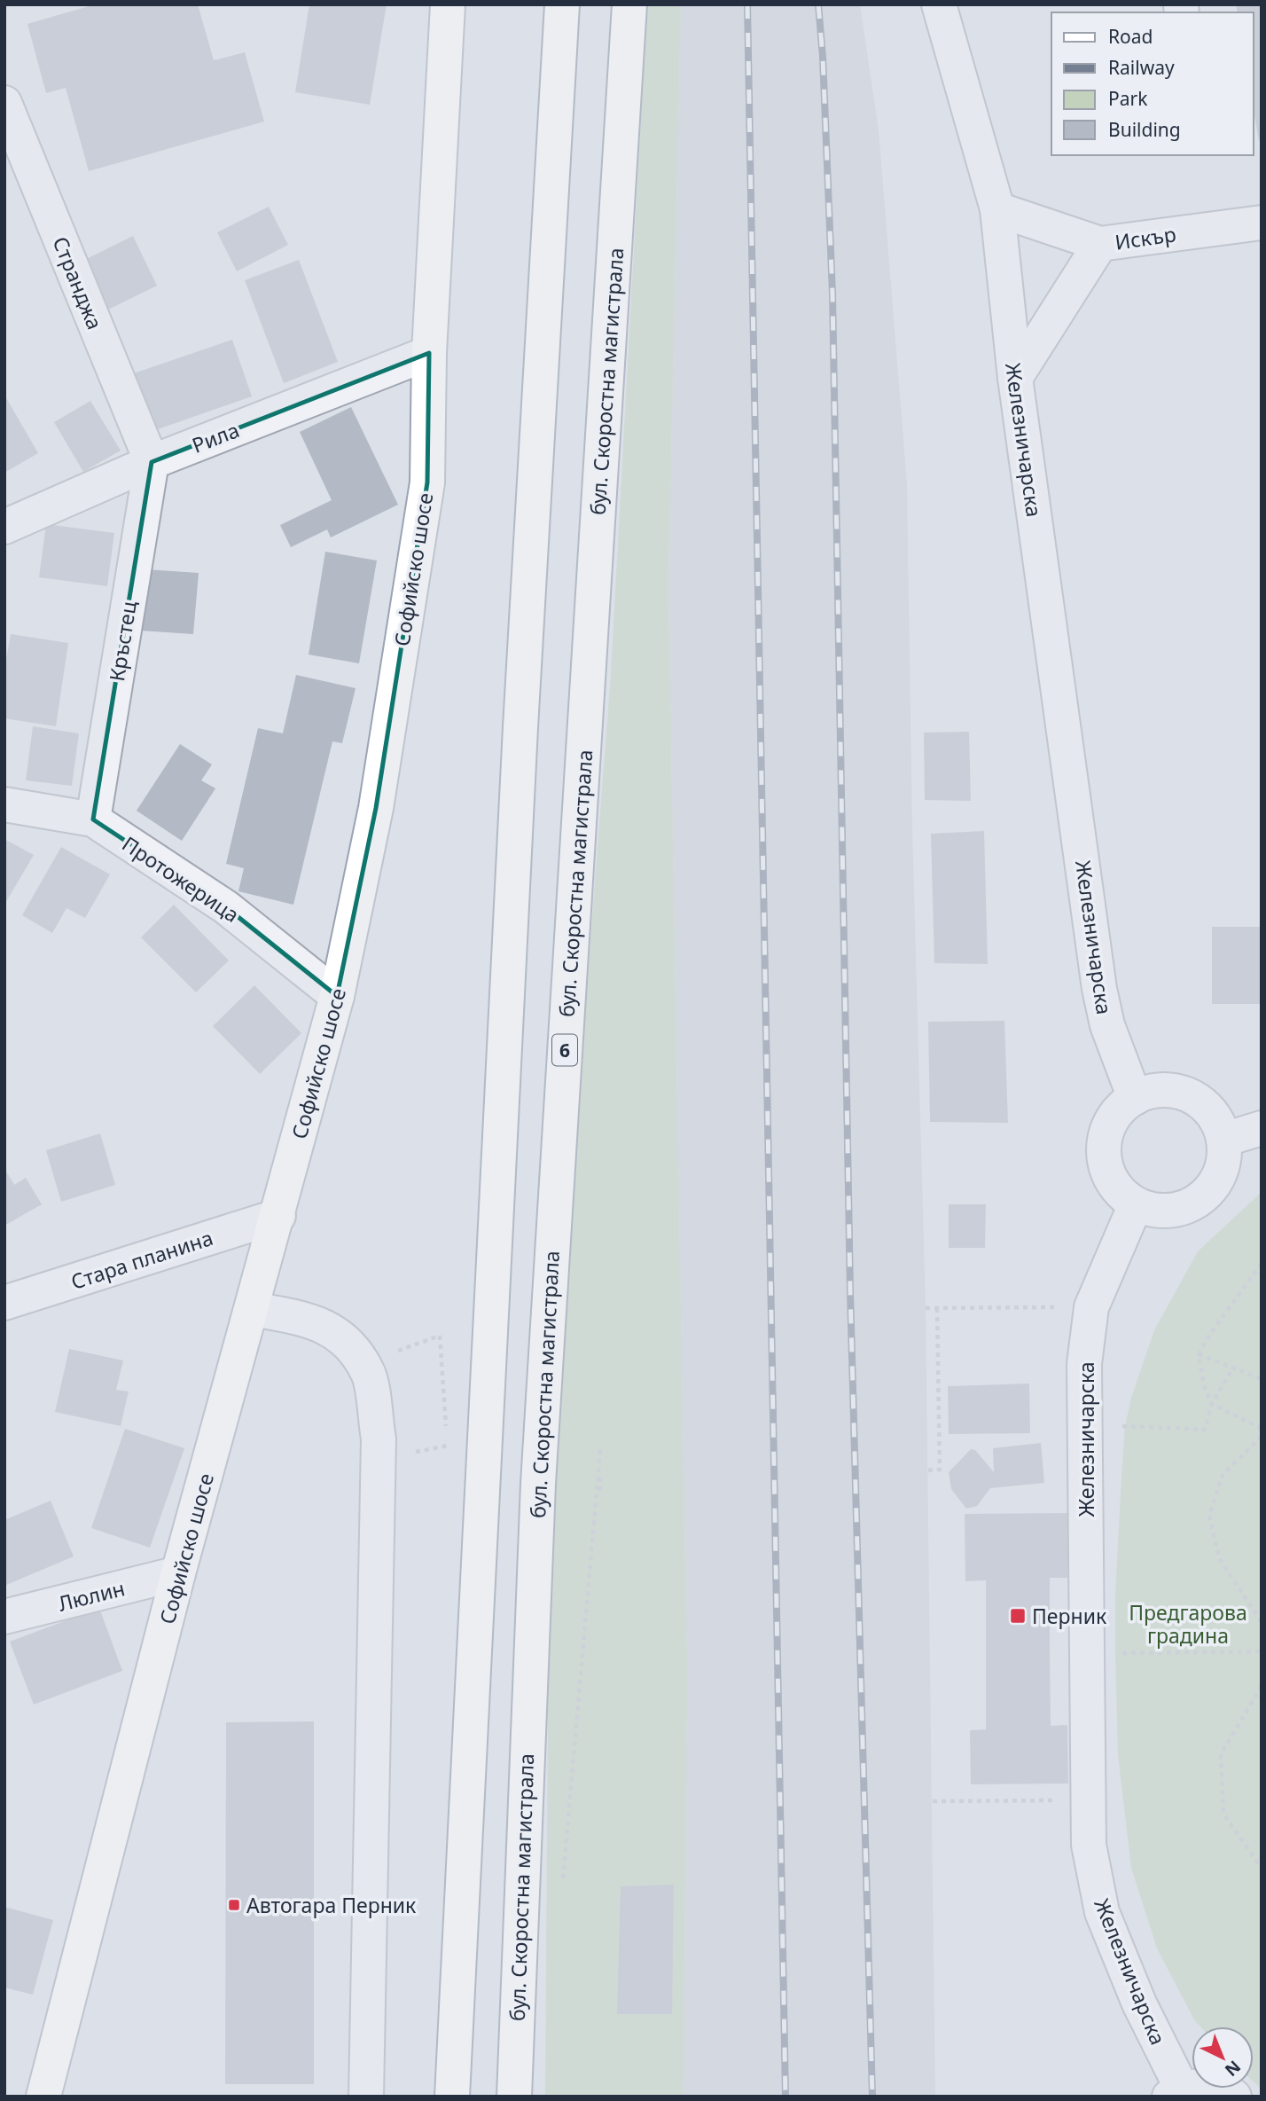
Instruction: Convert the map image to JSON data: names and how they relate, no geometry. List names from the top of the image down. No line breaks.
{"streets":{"main road":["бул. Скоростна магистрала","Софийско шосе","6"],"street":["Искър","Странджа","Рила","Железничарска","Кръстец","Протожерица","Стара планина","Люлин"]},"crossings":[["Искър","Железничарска"],["Странджа","Рила"],["Странджа","Кръстец"],["Рила","Софийско шосе"],["Рила","Кръстец"],["Софийско шосе","Протожерица"],["Софийско шосе","Стара планина"],["Софийско шосе","Люлин"],["Кръстец","Протожерица"]],"parks":["Предгарова градина"],"places":{"transit":["Перник","Автогара Перник"]},"legend":["Road","Railway","Park","Building"],"north":"bottom right"}
